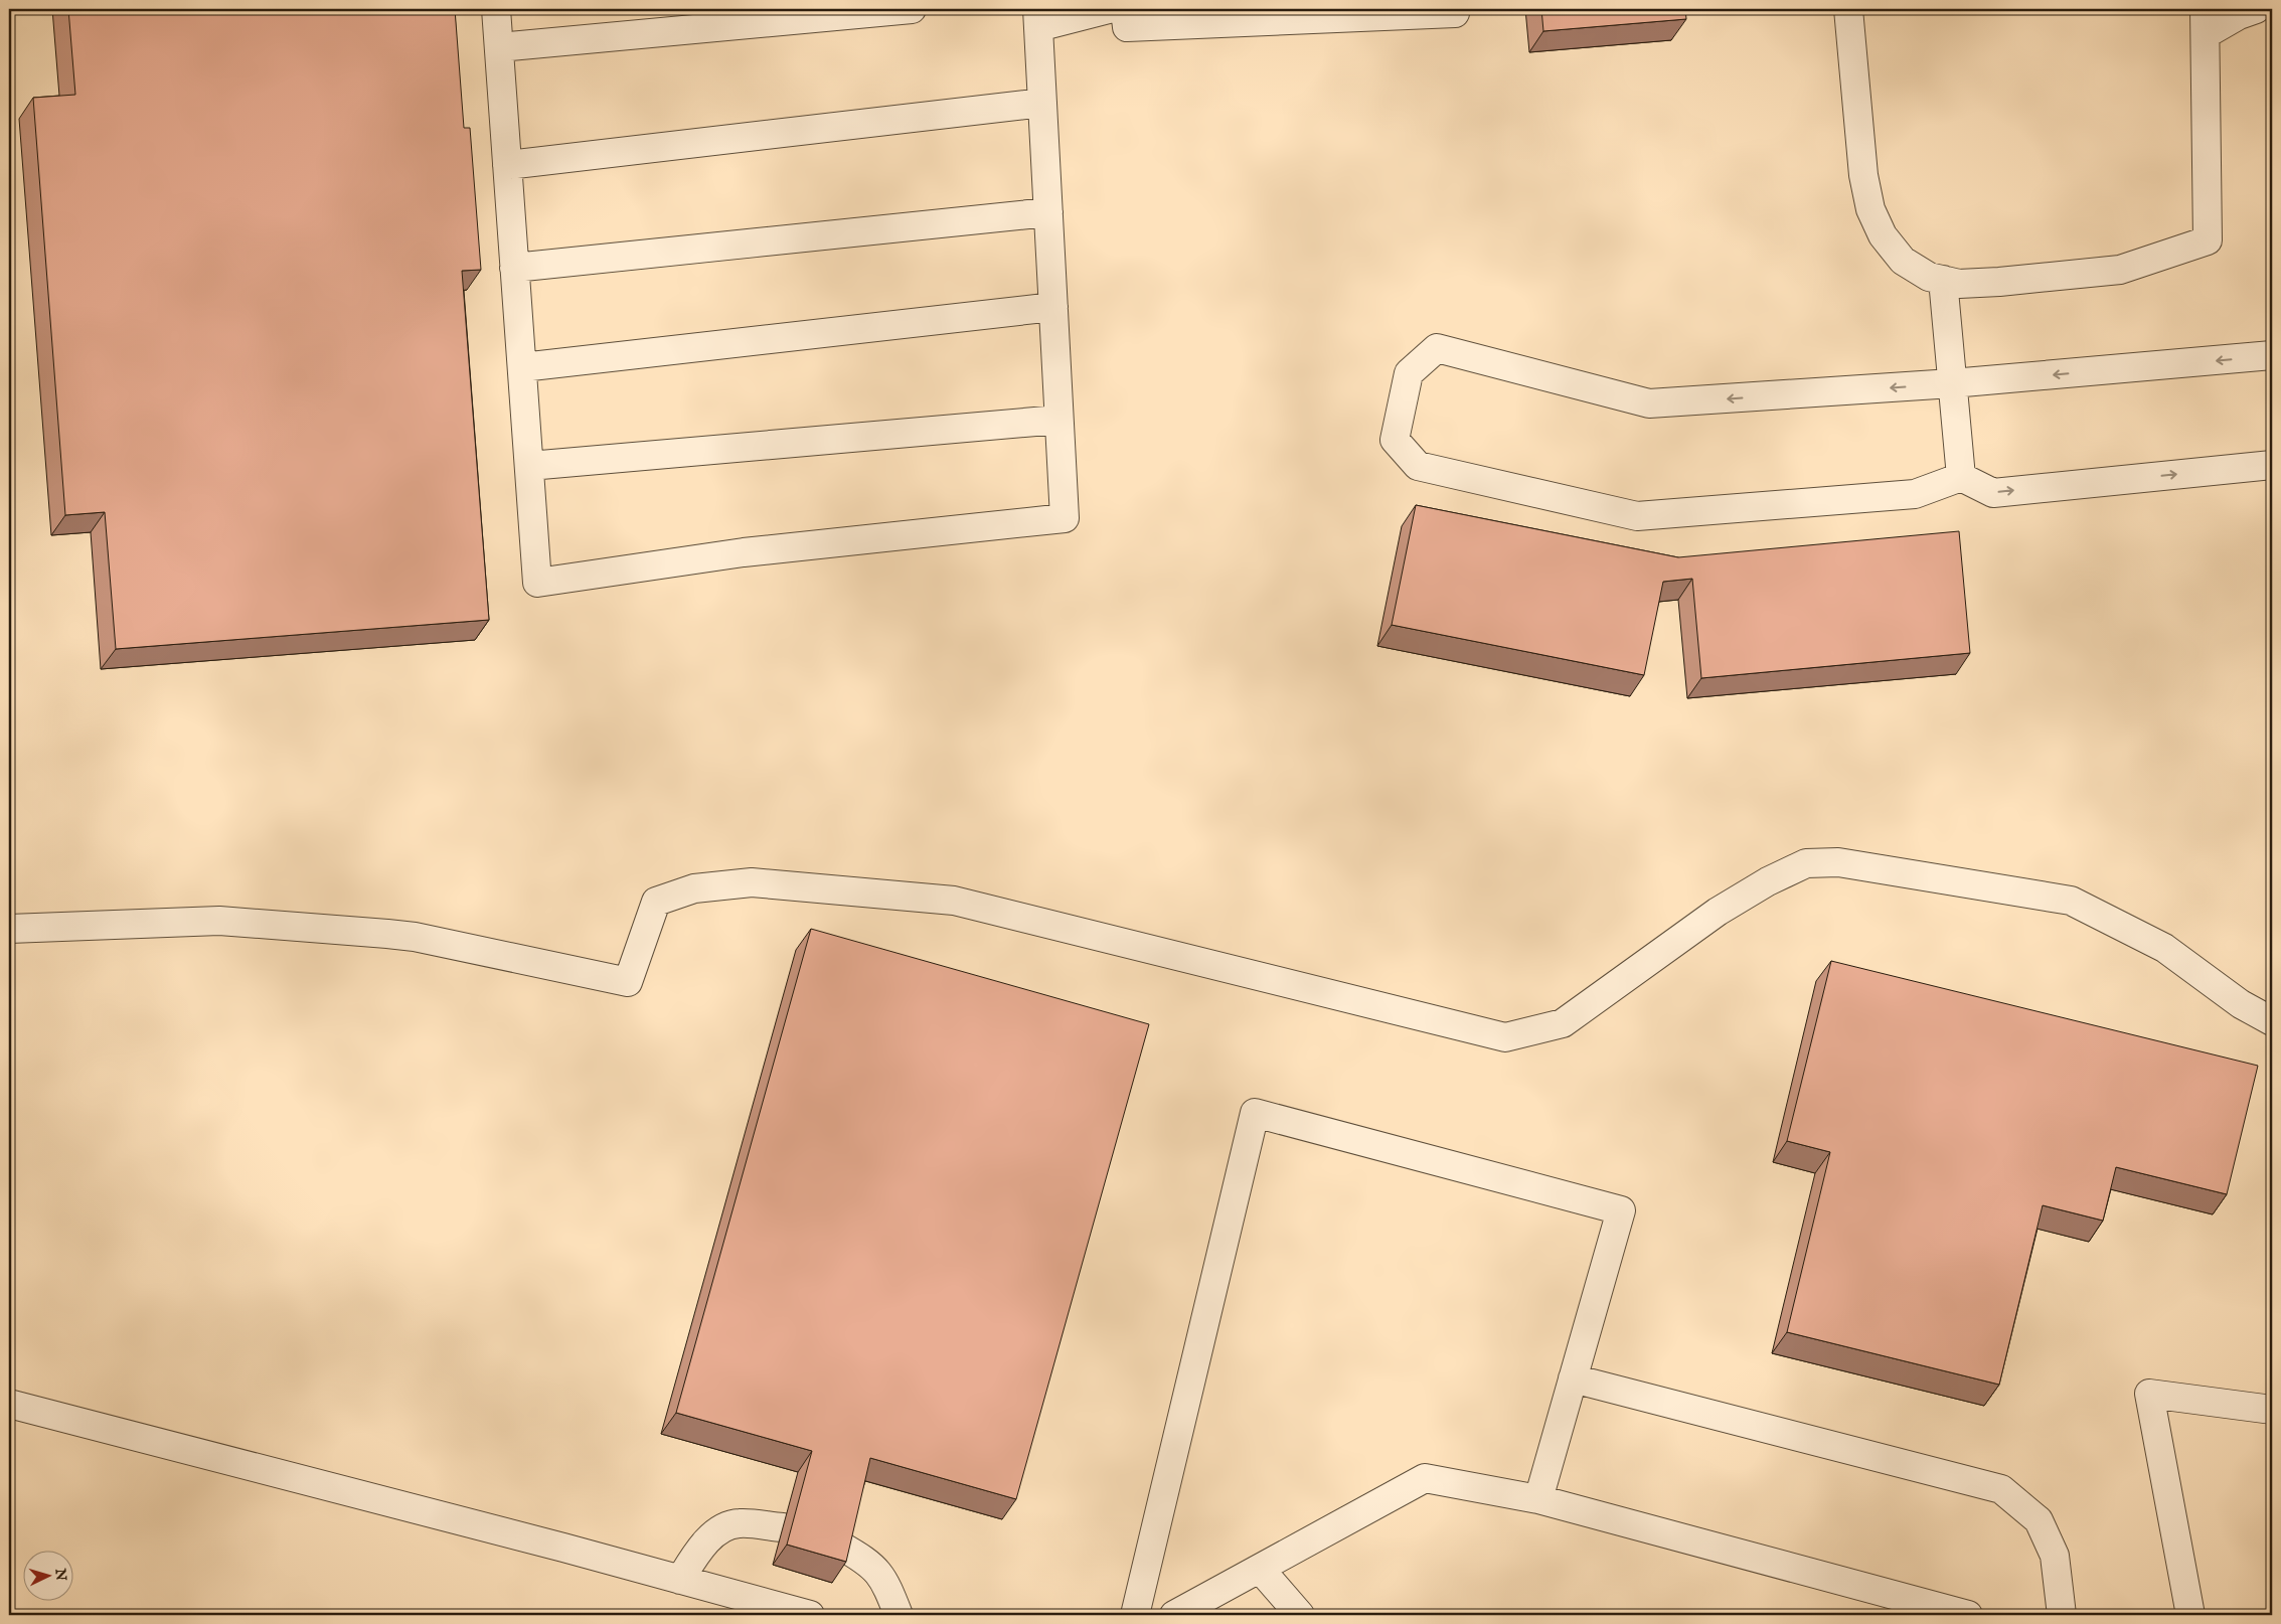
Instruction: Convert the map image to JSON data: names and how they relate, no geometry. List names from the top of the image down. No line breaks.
{"north":"right"}
